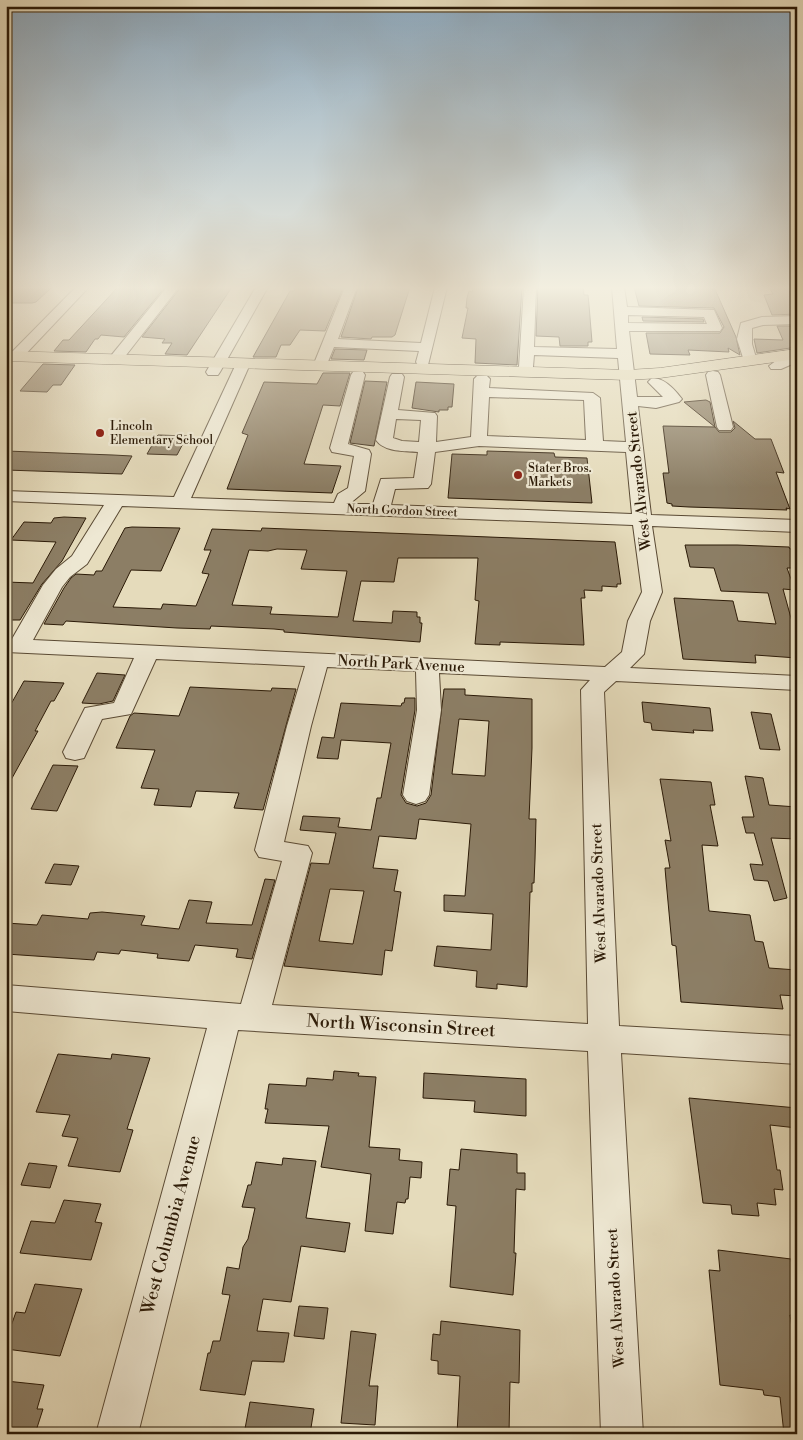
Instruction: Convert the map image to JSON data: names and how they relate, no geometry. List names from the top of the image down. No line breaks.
{"streets":{"street":["West Alvarado Street","North Gordon Street","North Park Avenue","North Wisconsin Street","West Columbia Avenue"]},"crossings":[["West Alvarado Street","North Gordon Street"],["West Alvarado Street","North Park Avenue"],["West Alvarado Street","North Wisconsin Street"],["North Park Avenue","West Columbia Avenue"],["North Wisconsin Street","West Columbia Avenue"]],"places":["Lincoln Elementary School","Stater Bros. Markets"]}
